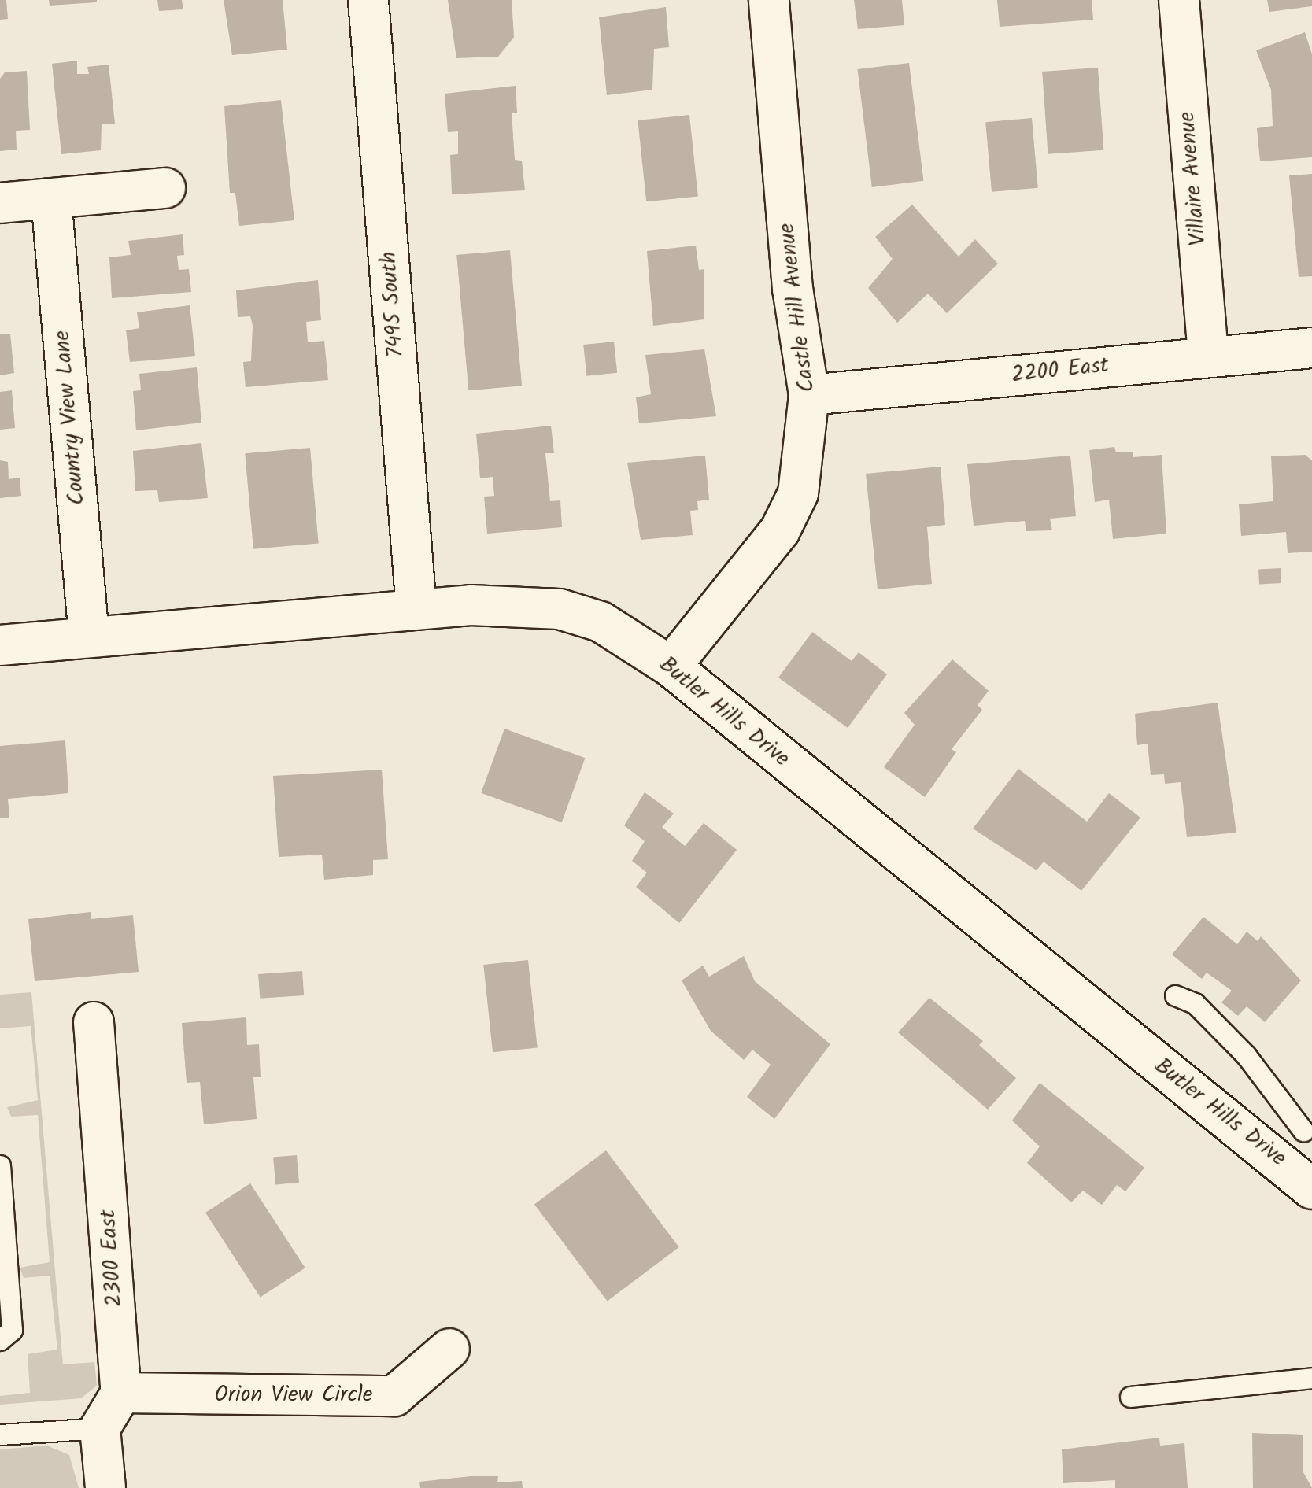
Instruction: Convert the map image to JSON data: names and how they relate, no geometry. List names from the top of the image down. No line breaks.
{"streets":{"street":["Villaire Avenue","7495 South","Castle Hill Avenue","2200 East","Country View Lane","Butler Hills Drive","2300 East","Orion View Circle"]},"crossings":[["Villaire Avenue","2200 East"],["7495 South","Butler Hills Drive"],["Castle Hill Avenue","2200 East"],["Castle Hill Avenue","Butler Hills Drive"],["Country View Lane","Butler Hills Drive"],["2300 East","Orion View Circle"]]}
